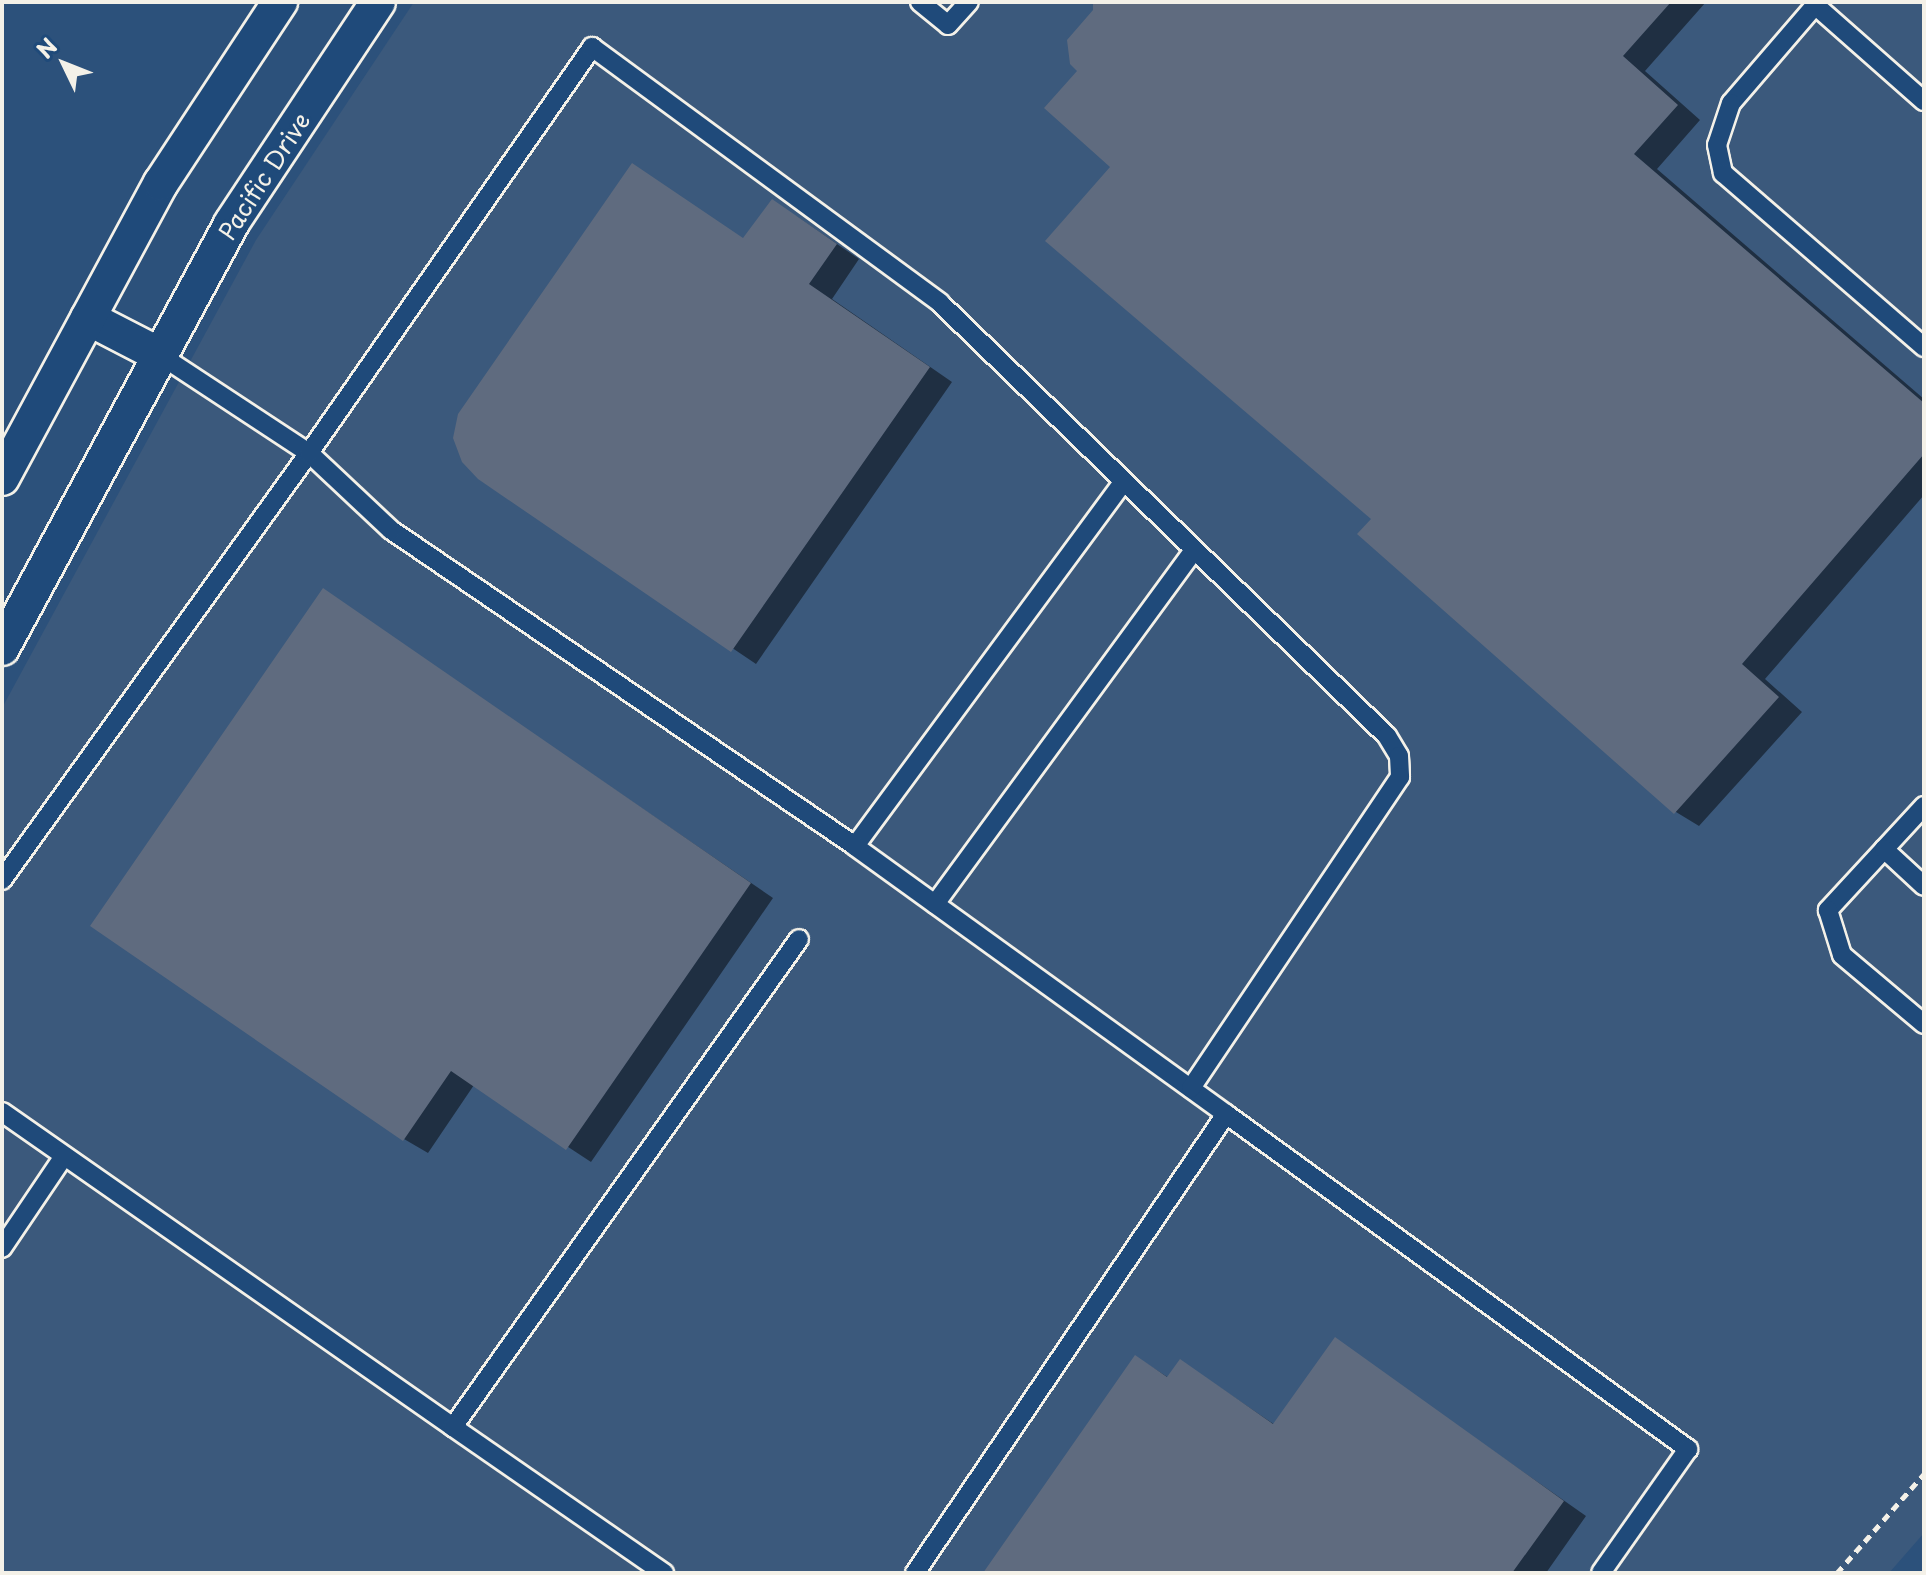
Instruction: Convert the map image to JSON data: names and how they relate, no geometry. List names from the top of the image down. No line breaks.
{"streets":{"street":["Pacific Drive"]},"north":"top left"}
